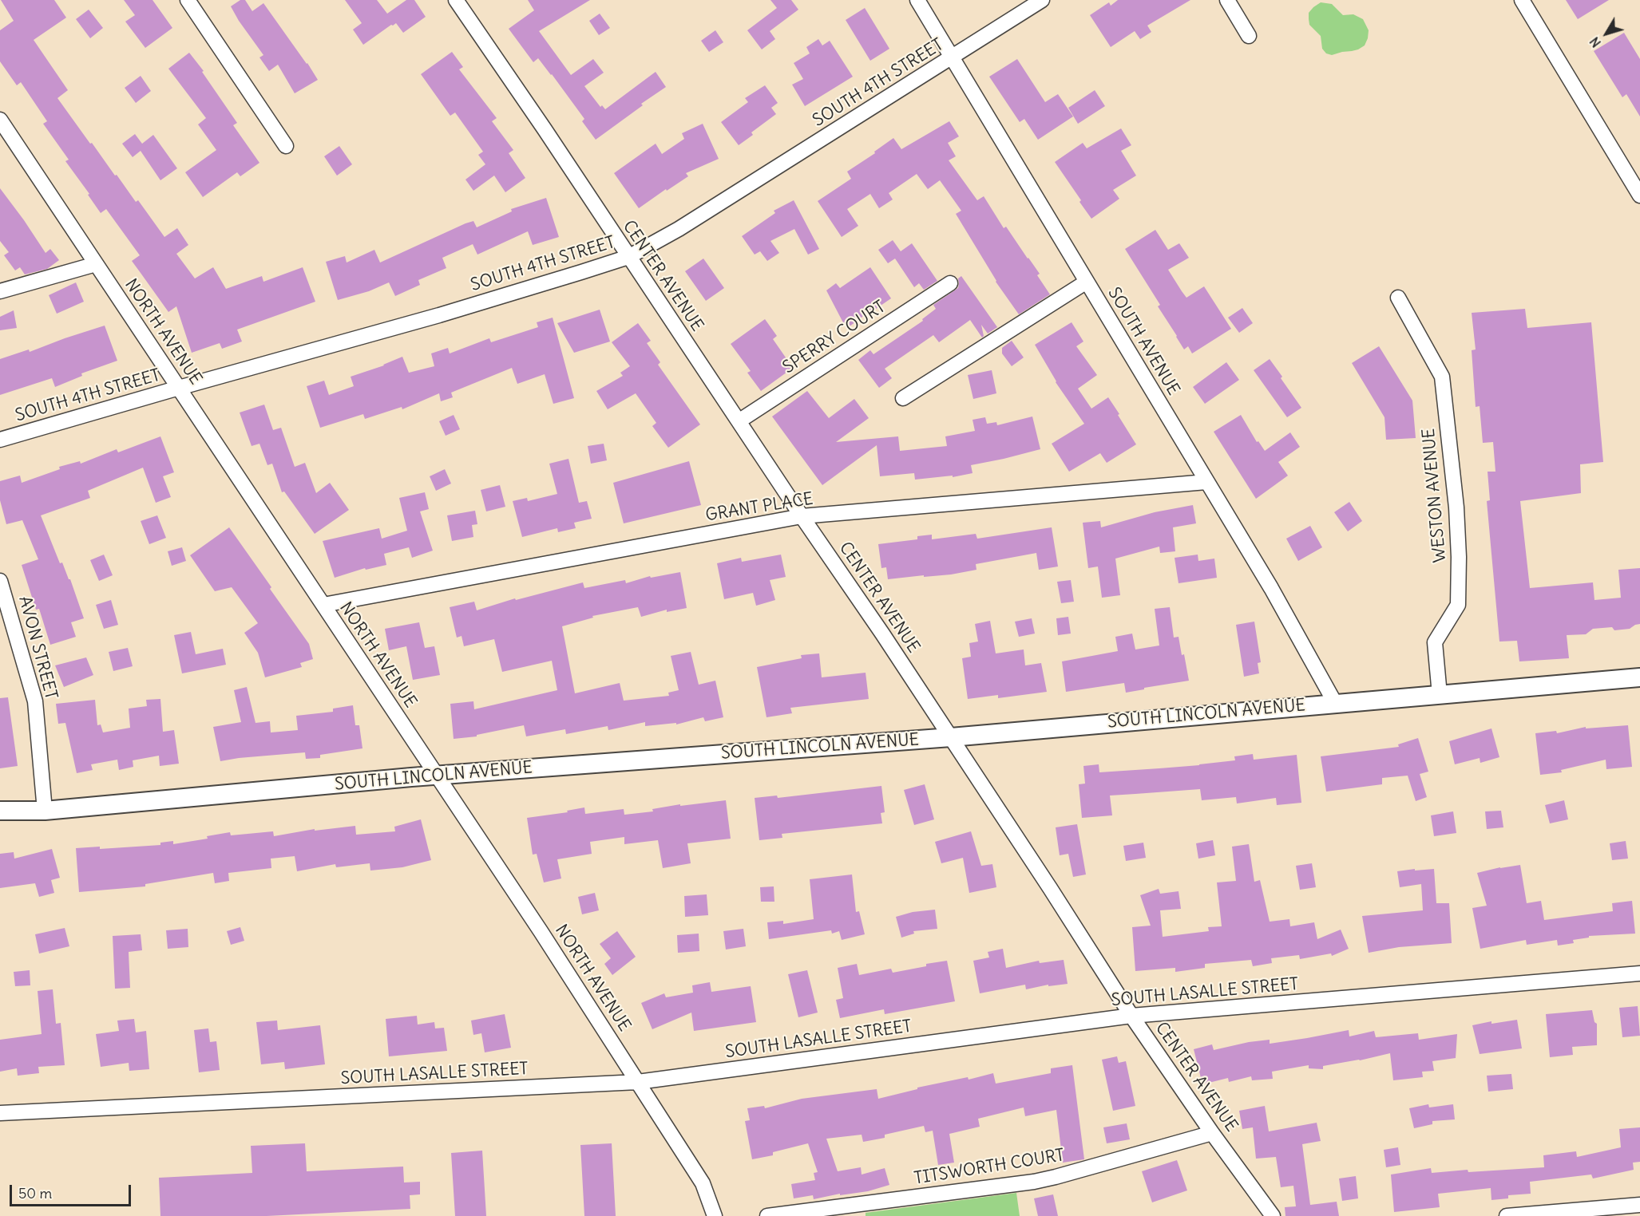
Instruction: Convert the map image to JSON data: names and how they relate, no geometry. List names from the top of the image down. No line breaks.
{"streets":{"street":["SOUTH 4TH STREET","CENTER AVENUE","NORTH AVENUE","SPERRY COURT","SOUTH AVENUE","WESTON AVENUE","GRANT PLACE","AVON STREET","SOUTH LINCOLN AVENUE","SOUTH LASALLE STREET","TITSWORTH COURT"]},"crossings":[["SOUTH 4TH STREET","CENTER AVENUE"],["SOUTH 4TH STREET","NORTH AVENUE"],["SOUTH 4TH STREET","SOUTH AVENUE"],["CENTER AVENUE","SPERRY COURT"],["CENTER AVENUE","GRANT PLACE"],["CENTER AVENUE","SOUTH LINCOLN AVENUE"],["CENTER AVENUE","SOUTH LASALLE STREET"],["CENTER AVENUE","TITSWORTH COURT"],["NORTH AVENUE","GRANT PLACE"],["NORTH AVENUE","SOUTH LINCOLN AVENUE"],["NORTH AVENUE","SOUTH LASALLE STREET"],["SOUTH AVENUE","GRANT PLACE"],["SOUTH AVENUE","SOUTH LINCOLN AVENUE"],["WESTON AVENUE","SOUTH LINCOLN AVENUE"],["AVON STREET","SOUTH LINCOLN AVENUE"]],"scale_bar":"50 m","north":"bottom left"}
